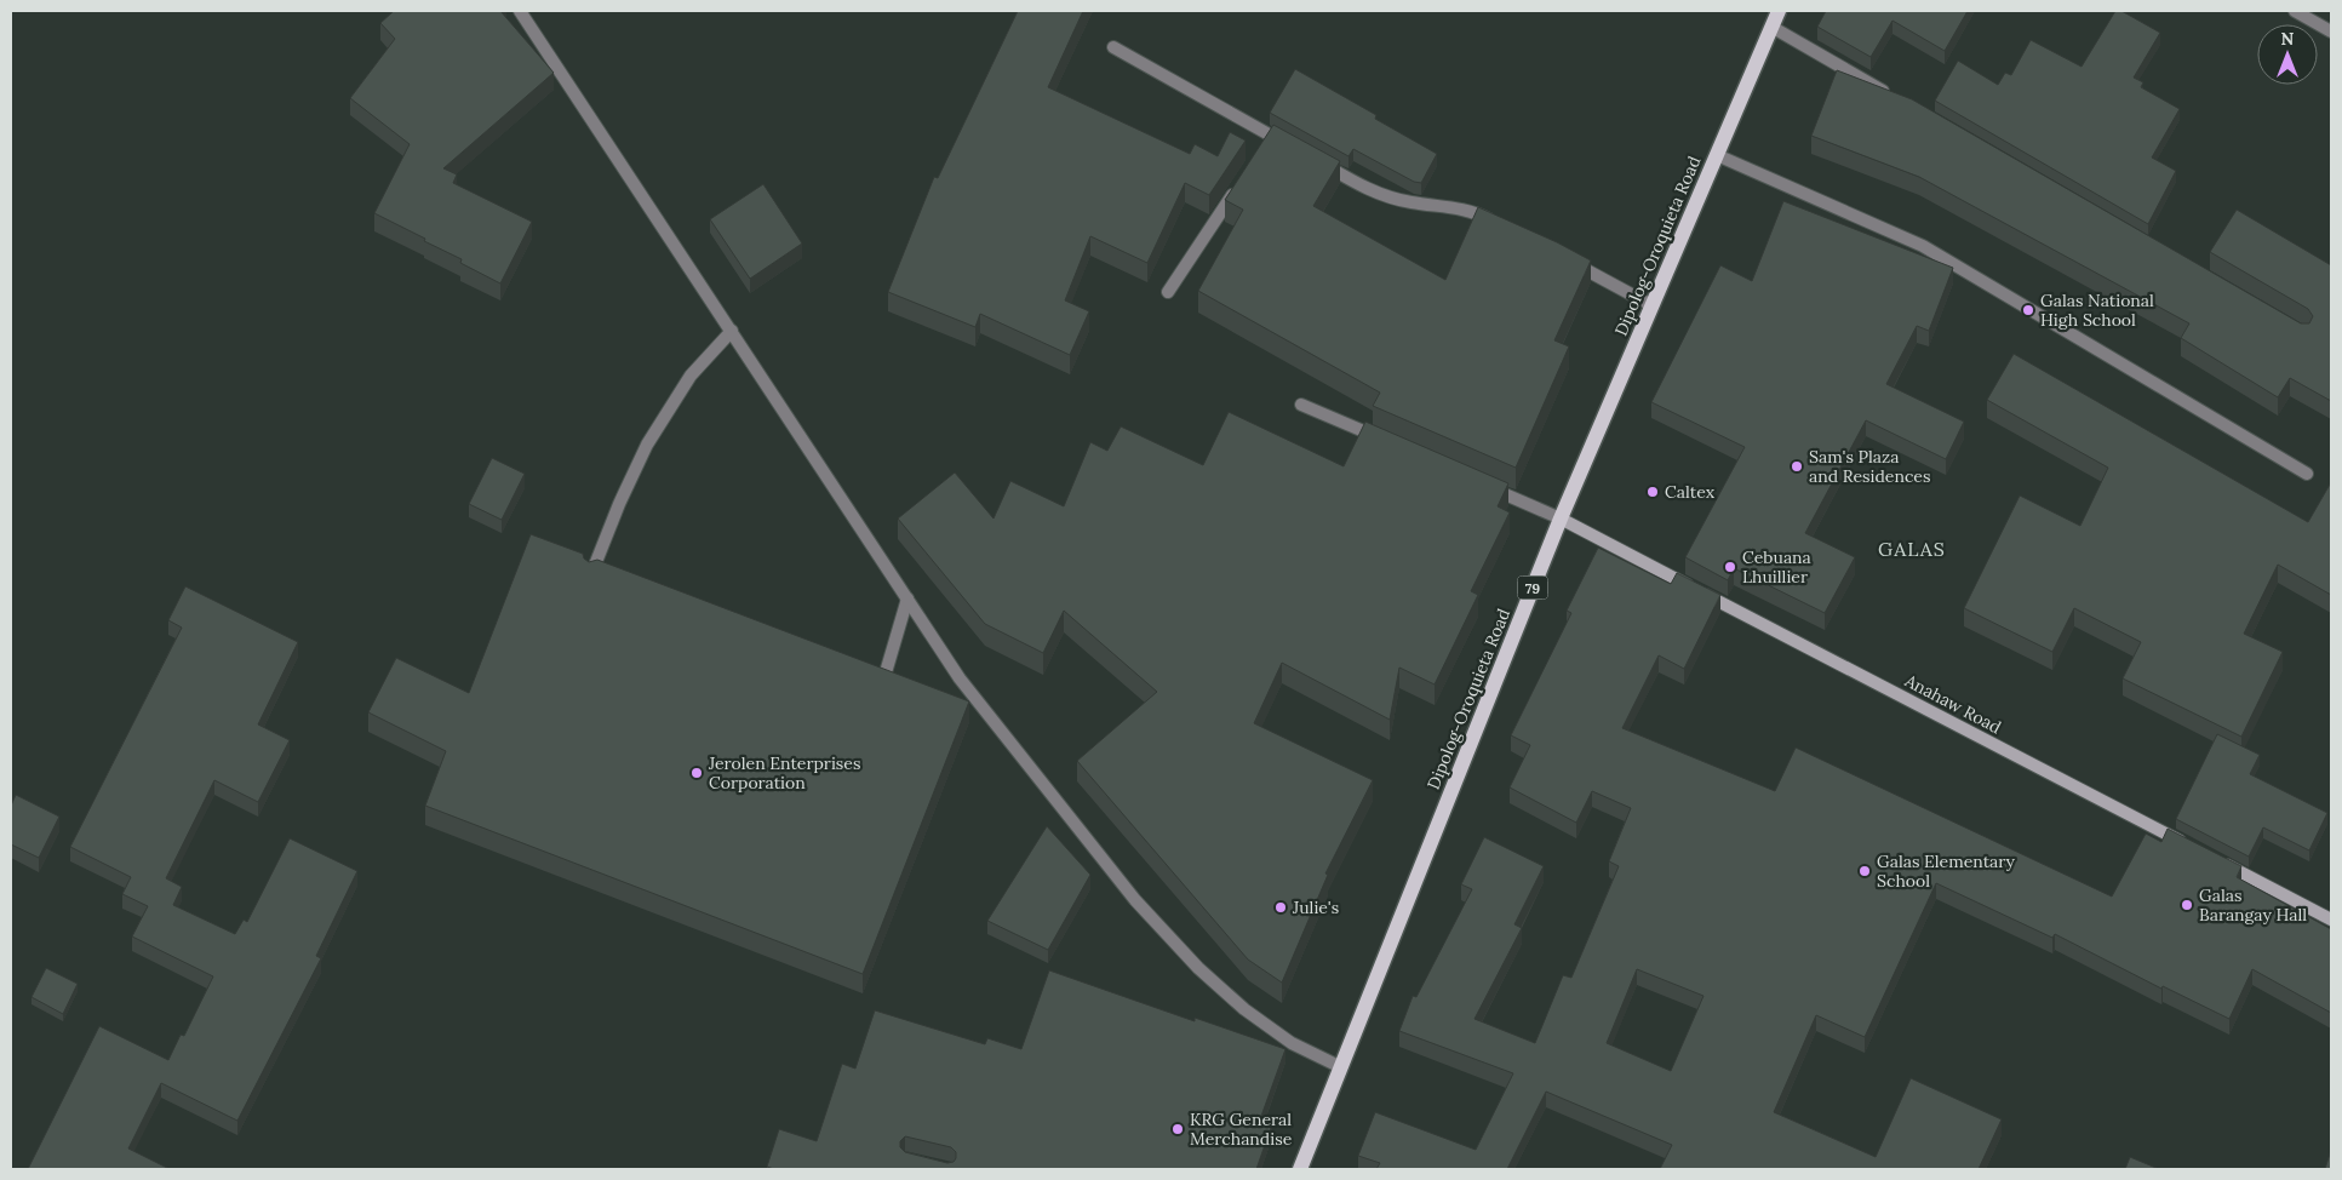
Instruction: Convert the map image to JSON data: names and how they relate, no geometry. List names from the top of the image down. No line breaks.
{"streets":{"main road":["Dipolog-Oroquieta Road","79"],"street":["Anahaw Road"]},"crossings":[["Dipolog-Oroquieta Road","Anahaw Road"]],"districts":["GALAS"],"places":["Galas National High School","Sam's Plaza and Residences","Caltex","Cebuana Lhuillier","Jerolen Enterprises Corporation","Galas Elementary School","Galas Barangay Hall","Julie's","KRG General Merchandise"],"north":"top"}
